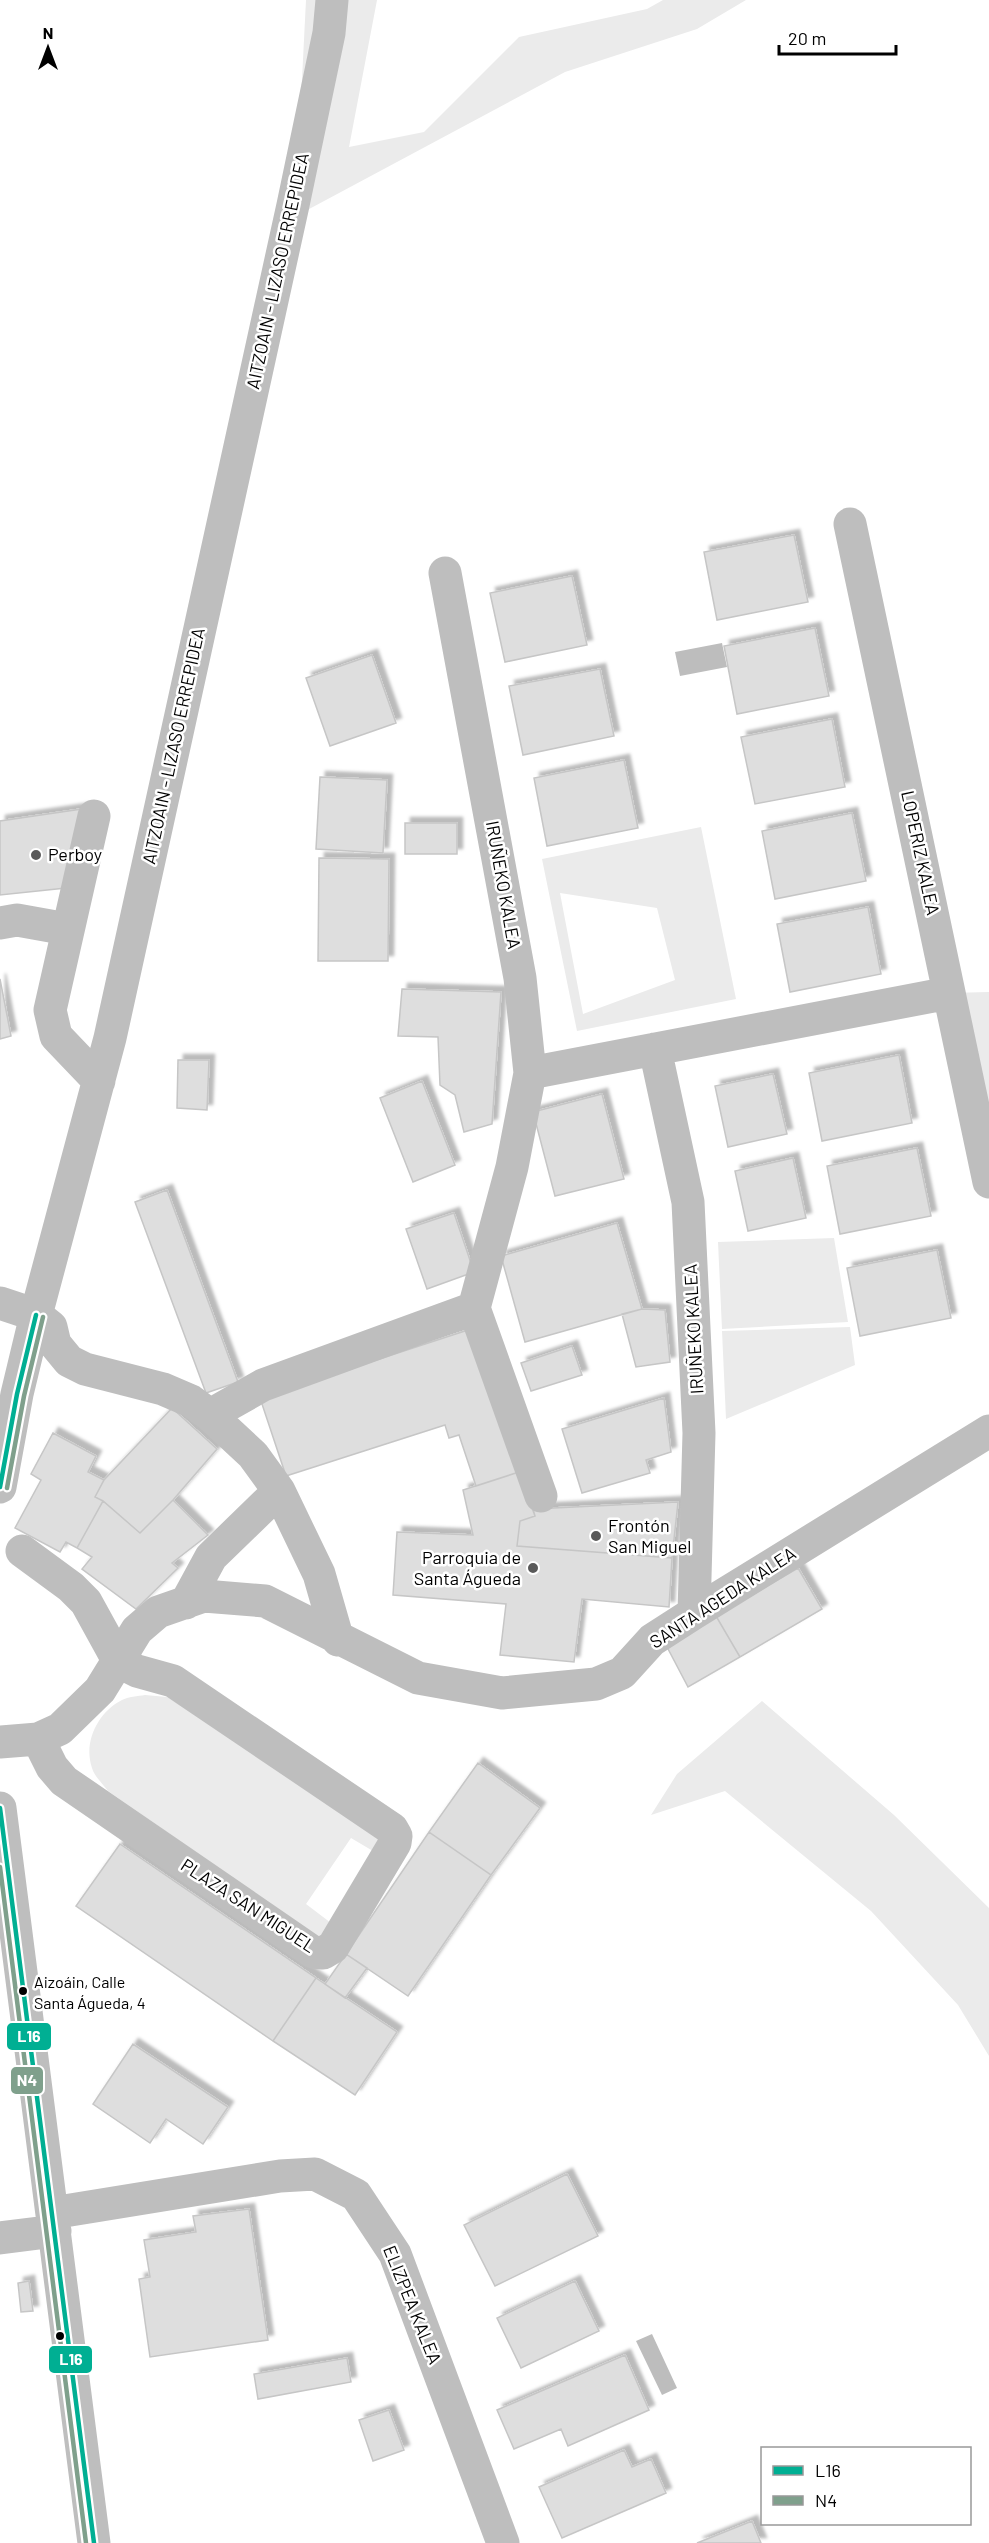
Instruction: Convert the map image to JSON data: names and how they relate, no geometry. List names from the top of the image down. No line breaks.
{"streets":{"street":["AITZOAIN - LIZASO ERREPIDEA","LOPERIZ KALEA","IRUÑEKO KALEA","SANTA AGEDA KALEA","PLAZA SAN MIGUEL","ELIZPEA KALEA"]},"crossings":[["IRUÑEKO KALEA","SANTA AGEDA KALEA"],["SANTA AGEDA KALEA","PLAZA SAN MIGUEL"]],"places":["Perboy","Frontón San Miguel","Parroquia de Santa Águeda","Aizoáin, Calle Santa Águeda, 4"],"lines":["transit line L16","transit line N4"],"legend":["L16","N4"],"scale_bar":"20 m","north":"top"}
